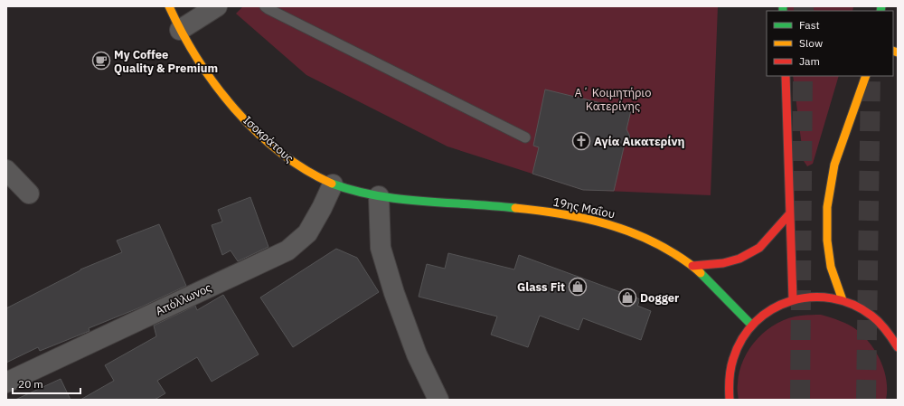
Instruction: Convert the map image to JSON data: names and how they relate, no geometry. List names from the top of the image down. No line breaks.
{"streets":{"main road":["Ισοκράτους","19ης Μαΐου"],"street":["Απόλλωνος"]},"crossings":[["Ισοκράτους","19ης Μαΐου"],["Ισοκράτους","Απόλλωνος"]],"parks":["Α΄ Κοιμητήριο Κατερίνης"],"places":{"cafe":["My Coffee Quality & Premium"],"church":["Αγία Αικατερίνη"],"shop":["Glass Fit","Dogger"]},"legend":["Fast","Slow","Jam"],"scale_bar":"20 m"}
